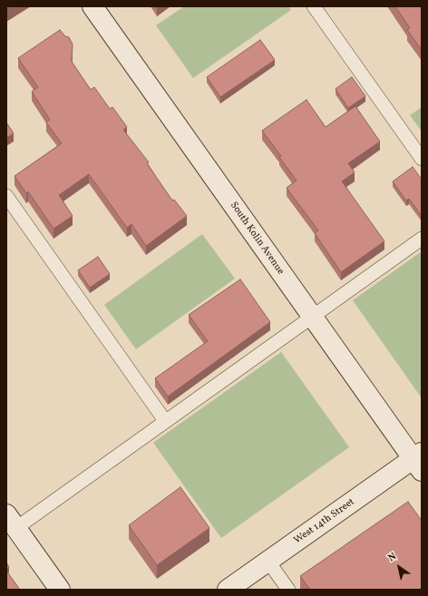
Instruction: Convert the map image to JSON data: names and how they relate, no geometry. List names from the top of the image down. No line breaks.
{"streets":{"street":["South Kolin Avenue","West 14th Street"]},"crossings":[["South Kolin Avenue","West 14th Street"]],"north":"top left"}
